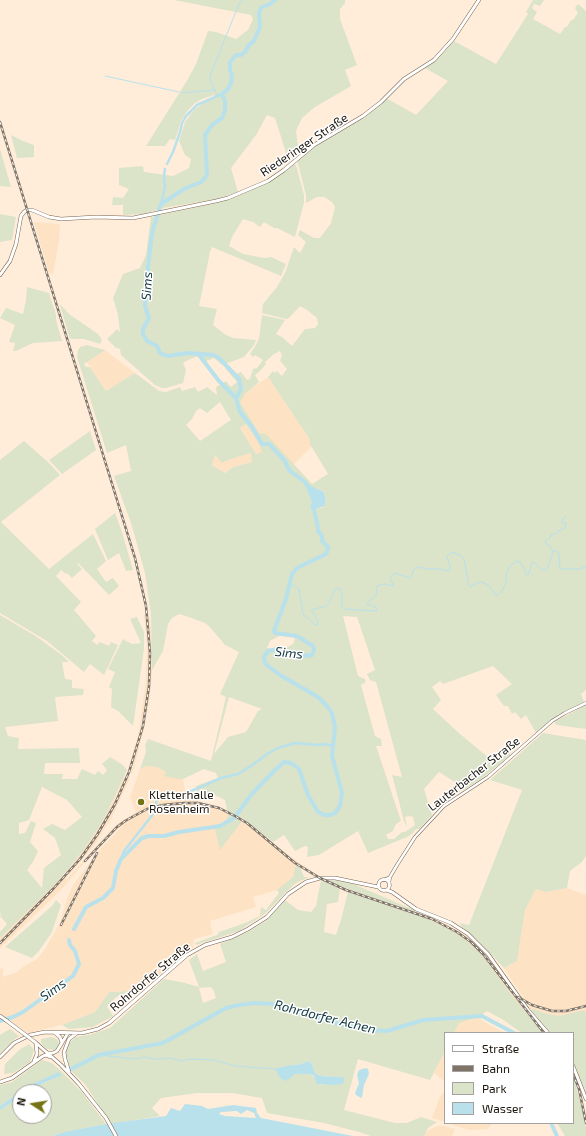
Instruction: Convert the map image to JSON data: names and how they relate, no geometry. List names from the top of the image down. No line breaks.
{"streets":{"main road":["Riederinger Straße","Rohrdorfer Straße"],"street":["Lauterbacher Straße"]},"crossings":[["Lauterbacher Straße","Rohrdorfer Straße"]],"water":["Sims","Rohrdorfer Achen"],"places":["Kletterhalle Rosenheim"],"legend":["Straße","Bahn","Park","Wasser"],"north":"left"}
